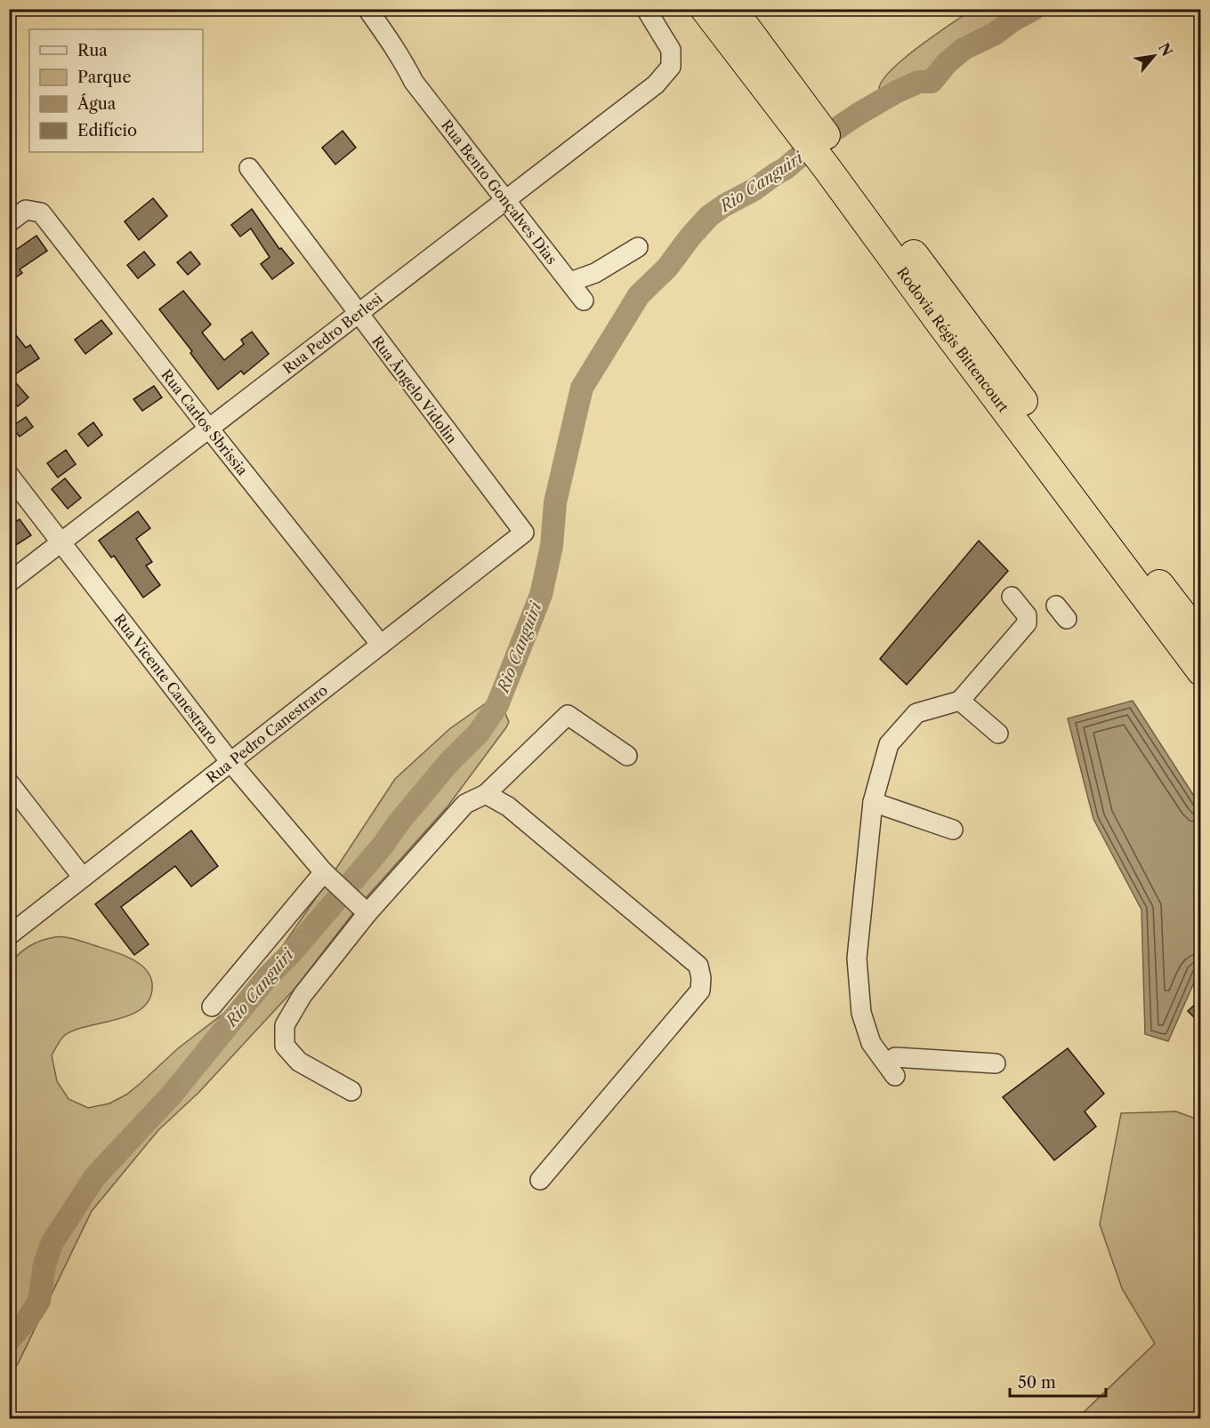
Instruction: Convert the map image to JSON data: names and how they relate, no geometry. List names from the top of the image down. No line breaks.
{"streets":{"highway":["Rodovia Régis Bittencourt"],"street":["Rua Bento Gonçalves Dias","Rua Pedro Berlesi","Rua Ângelo Vidolin","Rua Carlos Sbrissia","Rua Vicente Canestraro","Rua Pedro Canestraro"]},"crossings":[["Rua Bento Gonçalves Dias","Rua Pedro Berlesi"],["Rua Pedro Berlesi","Rua Ângelo Vidolin"],["Rua Pedro Berlesi","Rua Carlos Sbrissia"],["Rua Pedro Berlesi","Rua Vicente Canestraro"],["Rua Ângelo Vidolin","Rua Pedro Canestraro"],["Rua Carlos Sbrissia","Rua Pedro Canestraro"],["Rua Vicente Canestraro","Rua Pedro Canestraro"]],"water":["Rio Canguiri"],"legend":["Rua","Parque","Água","Edifício"],"scale_bar":"50 m","north":"top right"}
